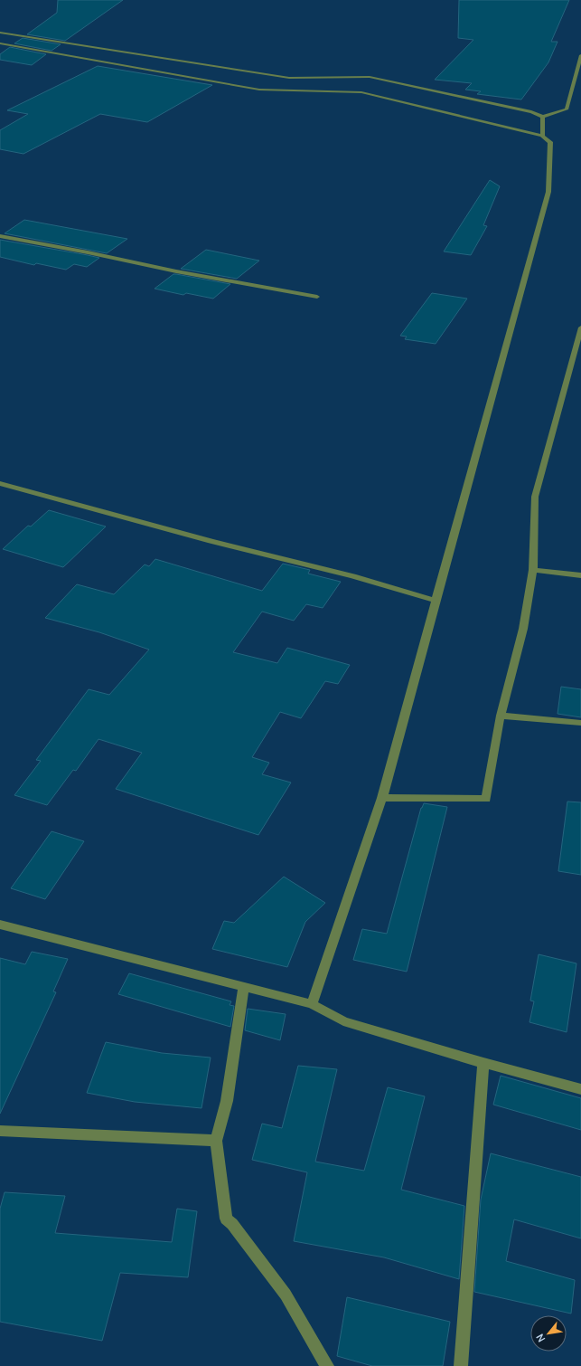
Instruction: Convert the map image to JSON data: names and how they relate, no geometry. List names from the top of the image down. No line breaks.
{"north":"bottom left"}
